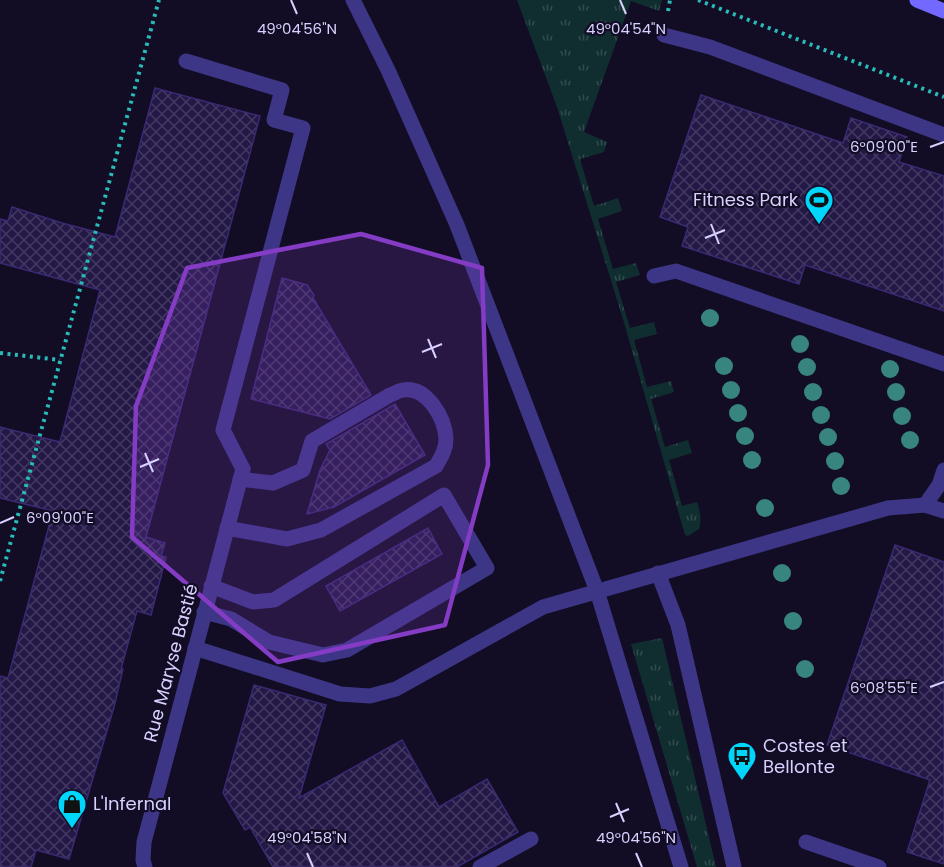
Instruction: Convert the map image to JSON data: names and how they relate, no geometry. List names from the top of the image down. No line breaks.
{"streets":{"street":["Rue Maryse Bastié"]},"places":{"sports":["Fitness Park"],"bus stop":["Costes et Bellonte"],"shop":["L'Infernal"]},"coordinates":["49°04'56\"N","49°04'54\"N","6°09'00\"E","6°08'55\"E","49°04'58\"N"]}
